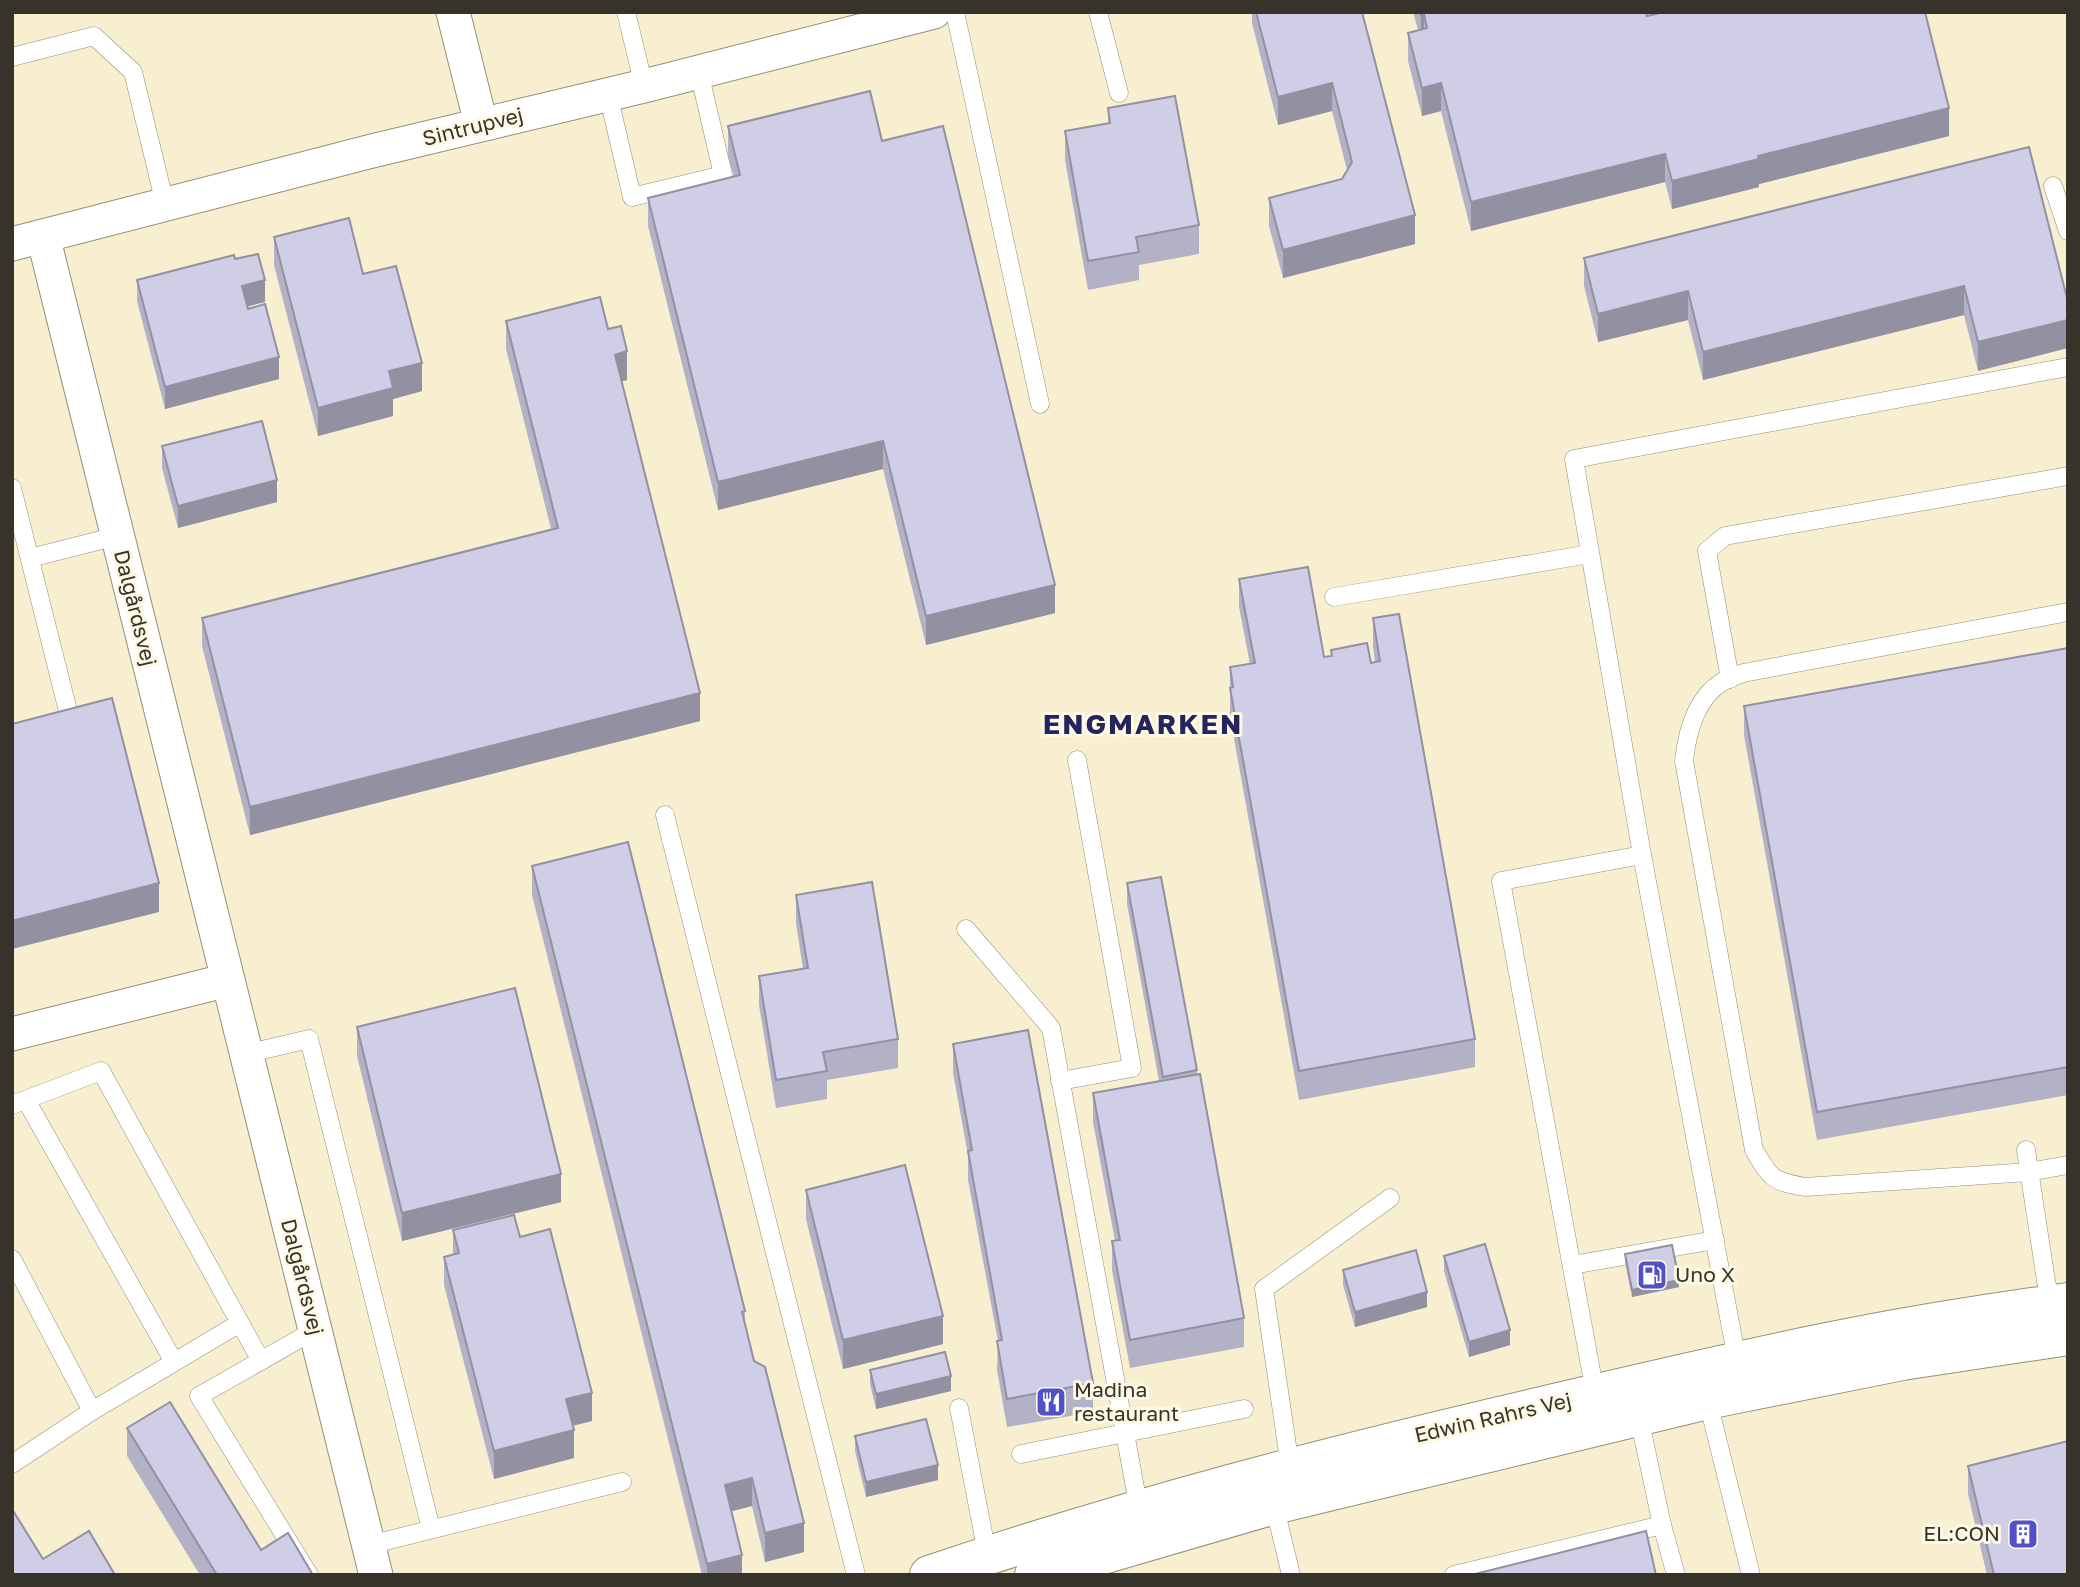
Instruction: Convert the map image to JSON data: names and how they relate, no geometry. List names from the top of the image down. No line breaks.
{"streets":{"street":["Sintrupvej","Dalgårdsvej","Edwin Rahrs Vej"]},"crossings":[["Sintrupvej","Dalgårdsvej"]],"districts":["ENGMARKEN"],"places":{"fuel station":["Uno X"],"restaurant":["Madina restaurant"],"building":["EL:CON"]}}
